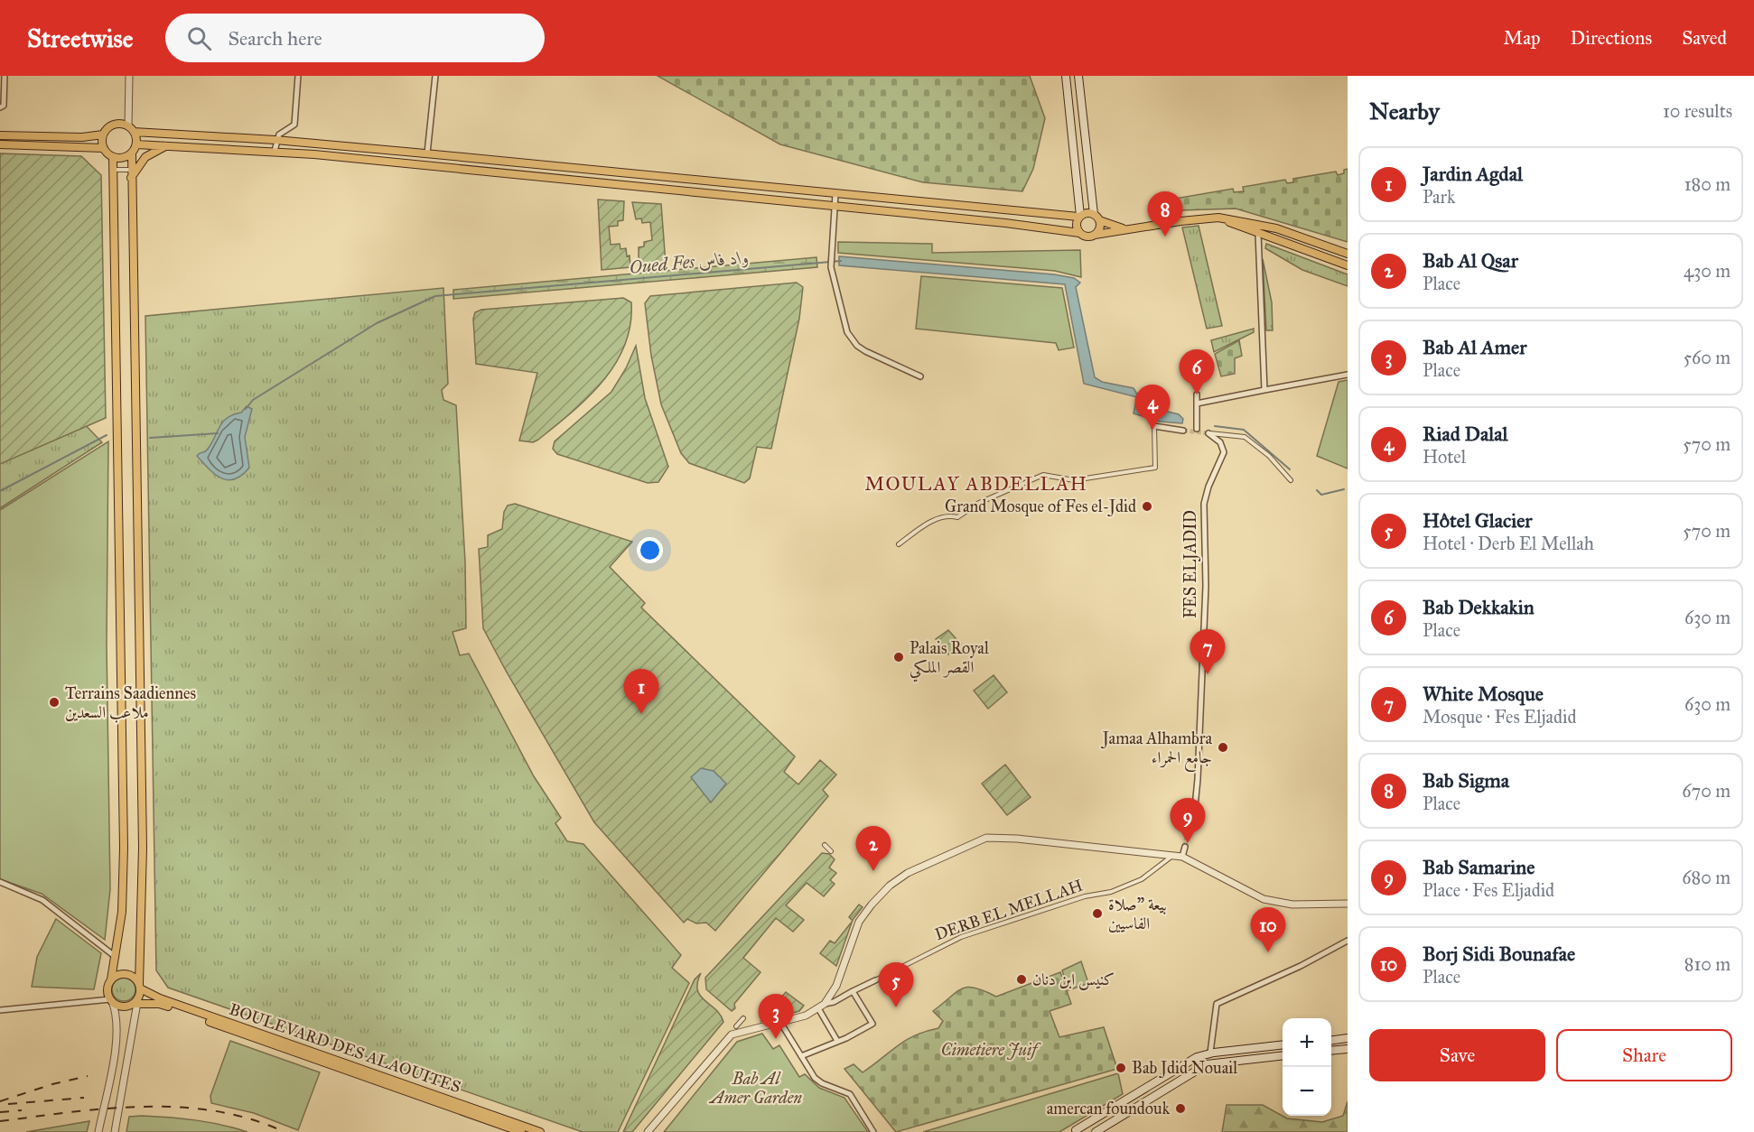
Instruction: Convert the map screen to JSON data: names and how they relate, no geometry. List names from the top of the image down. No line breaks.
{"streets":{"main road":["BOULEVARD DES ALAOUITES"],"street":["FES ELJADID","DERB EL MELLAH"]},"districts":["MOULAY ABDELLAH"],"water":["Oued Fes واد فاس"],"parks":["Cimetiere Juif","Bab Al Amer Garden"],"places":["Grand Mosque of Fes el-Jdid","Palais Royal القصر الملكي","Terrains Saadiennes ملاعب السعدين","Jamaa Alhambra جامع الحمراء","بيعة \"صلاة الفاسيين","كنيس ابن دنان","Bab Jdid Nouail","amercan foundouk"],"page":{"header":"Streetwise","search":"Search here","nav":["Map","Directions","Saved"],"heading":["Nearby","10 results"],"list":[{"mark":"1","name":"Jardin Agdal","note":"Park","value":"180 m"},{"mark":"2","name":"Bab Al Qsar","note":"Place","value":"430 m"},{"mark":"3","name":"Bab Al Amer","note":"Place","value":"560 m"},{"mark":"4","name":"Riad Dalal","note":"Hotel","value":"570 m"},{"mark":"5","name":"Hôtel Glacier","note":"Hotel · Derb El Mellah","value":"570 m"},{"mark":"6","name":"Bab Dekkakin","note":"Place","value":"630 m"},{"mark":"7","name":"White Mosque","note":"Mosque · Fes Eljadid","value":"630 m"},{"mark":"8","name":"Bab Sigma","note":"Place","value":"670 m"},{"mark":"9","name":"Bab Samarine","note":"Place · Fes Eljadid","value":"680 m"},{"mark":"10","name":"Borj Sidi Bounafae","note":"Place","value":"810 m"}],"pins":["8","6","4","7","1","9","2","10","5","3"],"buttons":["Save","Share"],"map_buttons":["+","−"]}}
